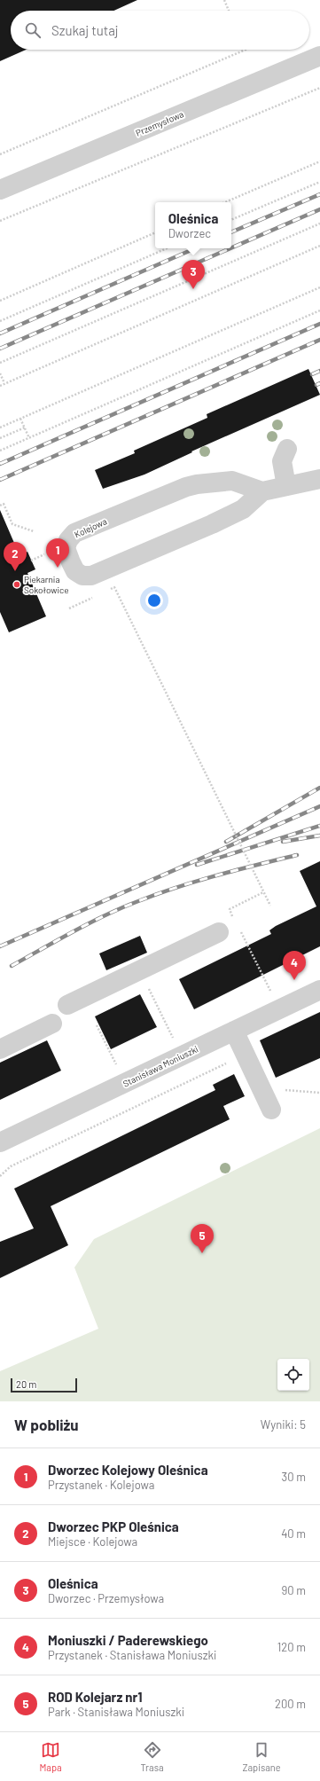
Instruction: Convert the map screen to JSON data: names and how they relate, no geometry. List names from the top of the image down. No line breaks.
{"streets":{"street":["Przemysłowa","Kolejowa","Stanisława Moniuszki"]},"places":["Piekarnia Sokołowice"],"scale_bar":"20 m","page":{"search":"Szukaj tutaj","popup":["Oleśnica","Dworzec"],"pins":["3","1","2","4","5"],"scale":"20 m","heading":["W pobliżu","Wyniki: 5"],"list":[{"mark":"1","name":"Dworzec Kolejowy Oleśnica","note":"Przystanek · Kolejowa","value":"30 m"},{"mark":"2","name":"Dworzec PKP Oleśnica","note":"Miejsce · Kolejowa","value":"40 m"},{"mark":"3","name":"Oleśnica","note":"Dworzec · Przemysłowa","value":"90 m"},{"mark":"4","name":"Moniuszki / Paderewskiego","note":"Przystanek · Stanisława Moniuszki","value":"120 m"},{"mark":"5","name":"ROD Kolejarz nr1","note":"Park · Stanisława Moniuszki","value":"200 m"}],"nav":["Mapa","Trasa","Zapisane"]}}
